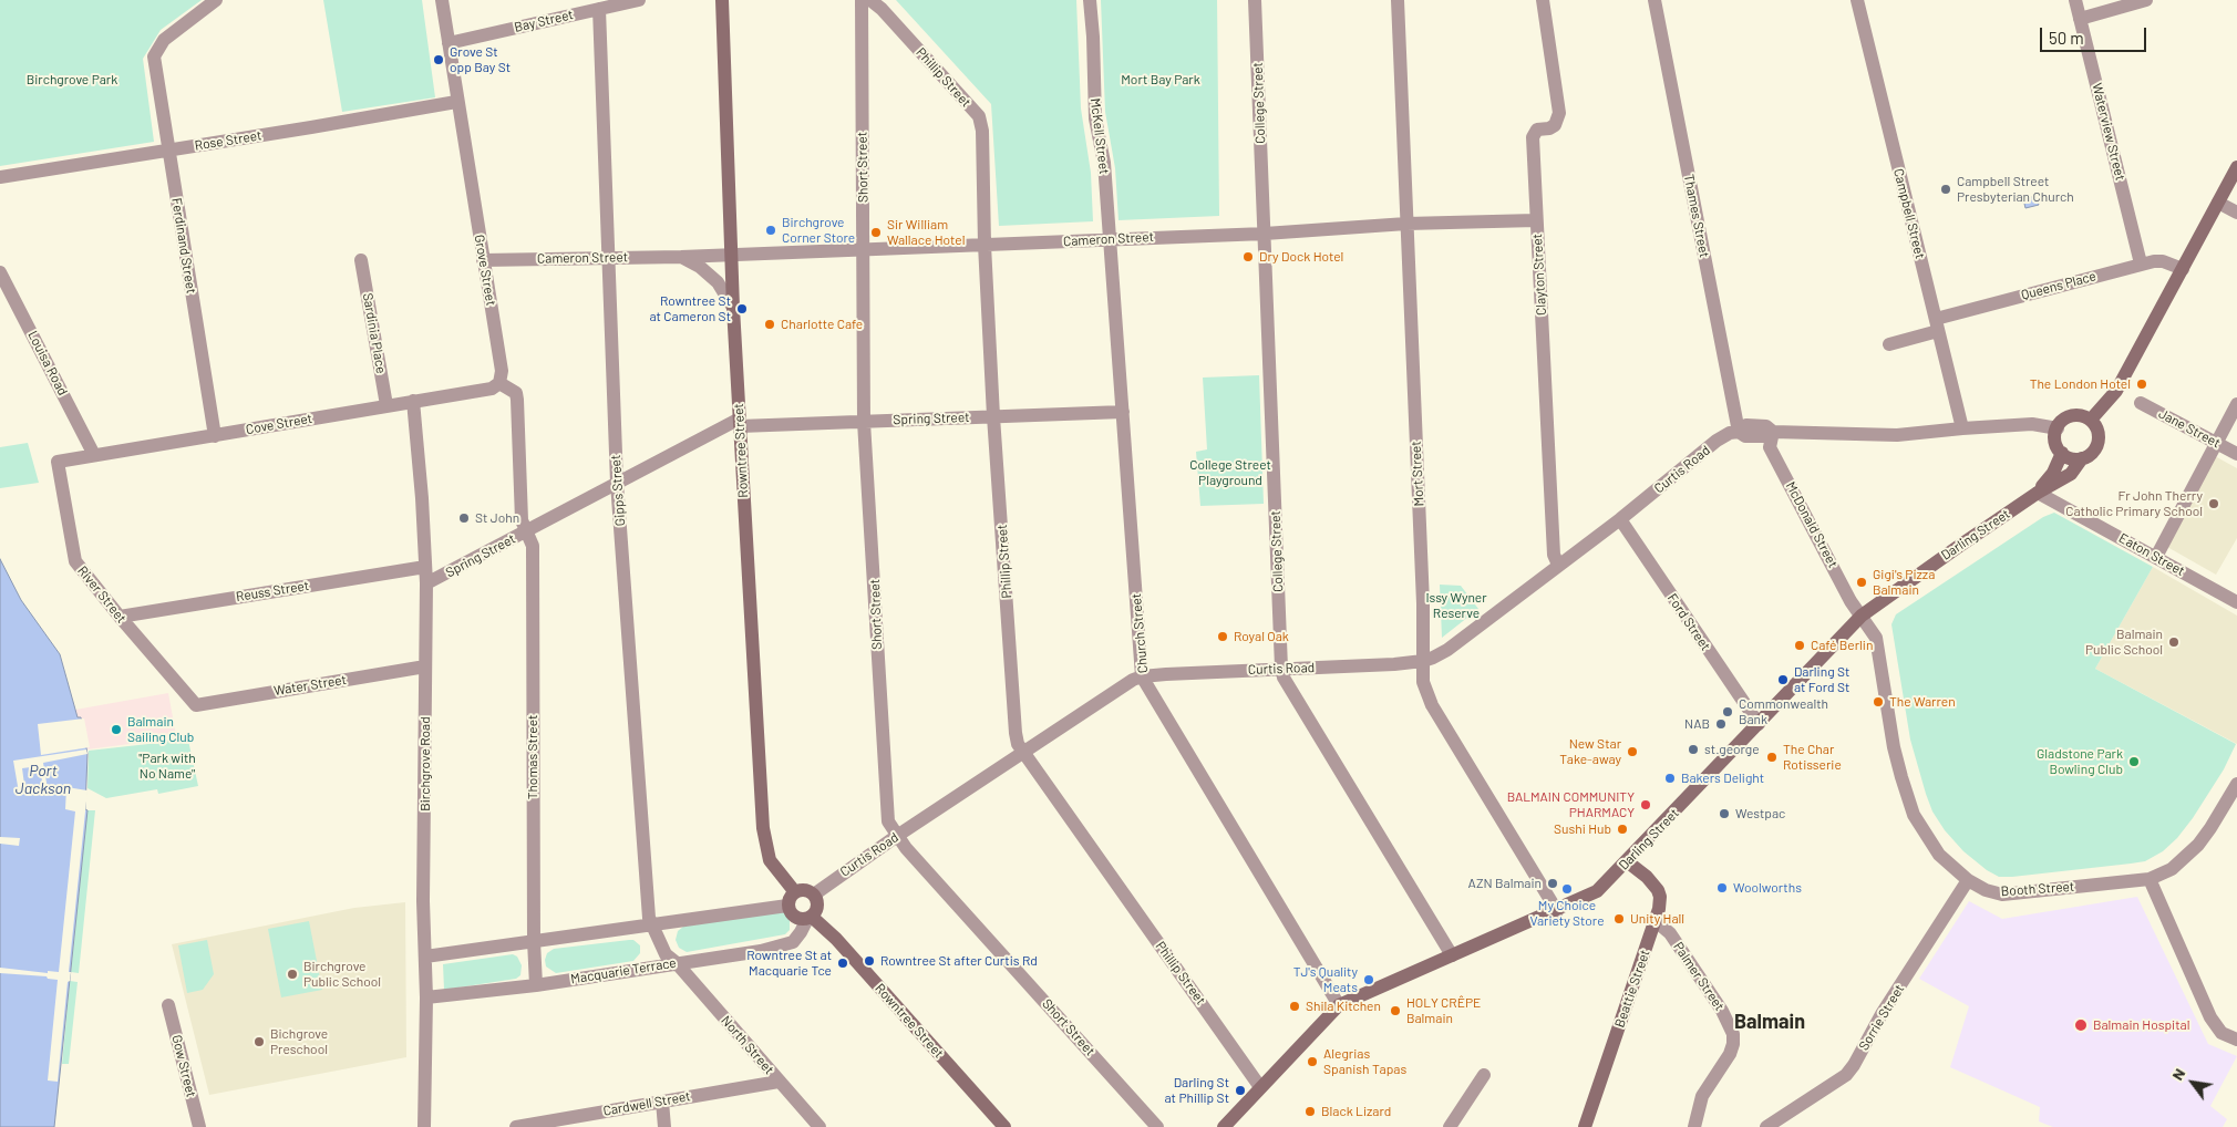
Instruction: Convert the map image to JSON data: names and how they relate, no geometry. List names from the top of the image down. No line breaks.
{"streets":{"street":["Bay Street","Phillip Street","College Street","Waterview Street","McKell Street","Rose Street","Short Street","Campbell Street","Thames Street","Cameron Street","Ferdinand Street","Grove Street","Clayton Street","Queens Place","Sardinia Place","Louisa Road","Spring Street","Cove Street","Jane Street","Rowntree Street","Curtis Road","Mort Street","Gipps Street","McDonald Street","Darling Street","Eaton Street","Reuss Street","River Street","Ford Street","Church Street","Water Street","Thomas Street","Birchgrove Road","Booth Street","Macquarie Terrace","Palmer Street","Beattie Street","Sorrie Street","North Street","Gow Street","Cardwell Street"]},"crossings":[["Bay Street","Grove Street"],["Bay Street","Gipps Street"],["Phillip Street","Cameron Street"],["Phillip Street","Spring Street"],["Phillip Street","Curtis Road"],["Phillip Street","Darling Street"],["College Street","Cameron Street"],["College Street","Curtis Road"],["College Street","Darling Street"],["Waterview Street","Queens Place"],["McKell Street","Cameron Street"],["McKell Street","Church Street"],["Rose Street","Ferdinand Street"],["Rose Street","Grove Street"],["Short Street","Cameron Street"],["Short Street","Spring Street"],["Short Street","Curtis Road"],["Campbell Street","Queens Place"],["Campbell Street","Curtis Road"],["Thames Street","Curtis Road"],["Cameron Street","Grove Street"],["Cameron Street","Clayton Street"],["Cameron Street","Rowntree Street"],["Cameron Street","Mort Street"],["Cameron Street","Gipps Street"],["Cameron Street","Church Street"],["Ferdinand Street","Cove Street"],["Grove Street","Cove Street"],["Clayton Street","Curtis Road"],["Sardinia Place","Cove Street"],["Louisa Road","Cove Street"],["Spring Street","Rowntree Street"],["Spring Street","Gipps Street"],["Spring Street","Church Street"],["Spring Street","Thomas Street"],["Spring Street","Birchgrove Road"],["Cove Street","River Street"],["Cove Street","Birchgrove Road"],["Rowntree Street","Curtis Road"],["Rowntree Street","Macquarie Terrace"],["Curtis Road","Mort Street"],["Curtis Road","McDonald Street"],["Curtis Road","Darling Street"],["Curtis Road","Ford Street"],["Curtis Road","Church Street"],["Curtis Road","Macquarie Terrace"],["Mort Street","Darling Street"],["Gipps Street","Macquarie Terrace"],["Gipps Street","North Street"],["McDonald Street","Darling Street"],["McDonald Street","Booth Street"],["Darling Street","Eaton Street"],["Darling Street","Ford Street"],["Darling Street","Church Street"],["Darling Street","Booth Street"],["Darling Street","Beattie Street"],["Reuss Street","River Street"],["Reuss Street","Birchgrove Road"],["River Street","Water Street"],["Water Street","Birchgrove Road"],["Thomas Street","Macquarie Terrace"],["Birchgrove Road","Macquarie Terrace"],["Booth Street","Sorrie Street"],["Macquarie Terrace","North Street"],["Palmer Street","Beattie Street"],["North Street","Cardwell Street"]],"districts":["Balmain"],"water":["Port Jackson"],"parks":["Birchgrove Park","Mort Bay Park","College Street Playground","Issy Wyner Reserve","\"Park with No Name\""],"places":["Grove St opp Bay St","Campbell Street Presbyterian Church","Birchgrove Corner Store","Sir William Wallace Hotel","Dry Dock Hotel","Rowntree St at Cameron St","Charlotte Cafe","The London Hotel","Fr John Therry Catholic Primary School","St John","Gigi's Pizza Balmain","Royal Oak","Balmain Public School","Café Berlin","Darling St at Ford St","The Warren","Commonwealth Bank","NAB","Balmain Sailing Club","st.george","New Star Take-away","The Char Rotisserie","Gladstone Park Bowling Club","Bakers Delight","BALMAIN COMMUNITY PHARMACY","Westpac","Sushi Hub","AZN Balmain","Woolworths","My Choice Variety Store","Unity Hall","Rowntree St after Curtis Rd","Rowntree St at Macquarie Tce","Birchgrove Public School","TJ's Quality Meats","Shila Kitchen","HOLY CRÊPE Balmain","Balmain Hospital","Bichgrove Preschool","Alegrias Spanish Tapas","Darling St at Phillip St","Black Lizard"],"scale_bar":"50 m","north":"top left"}
